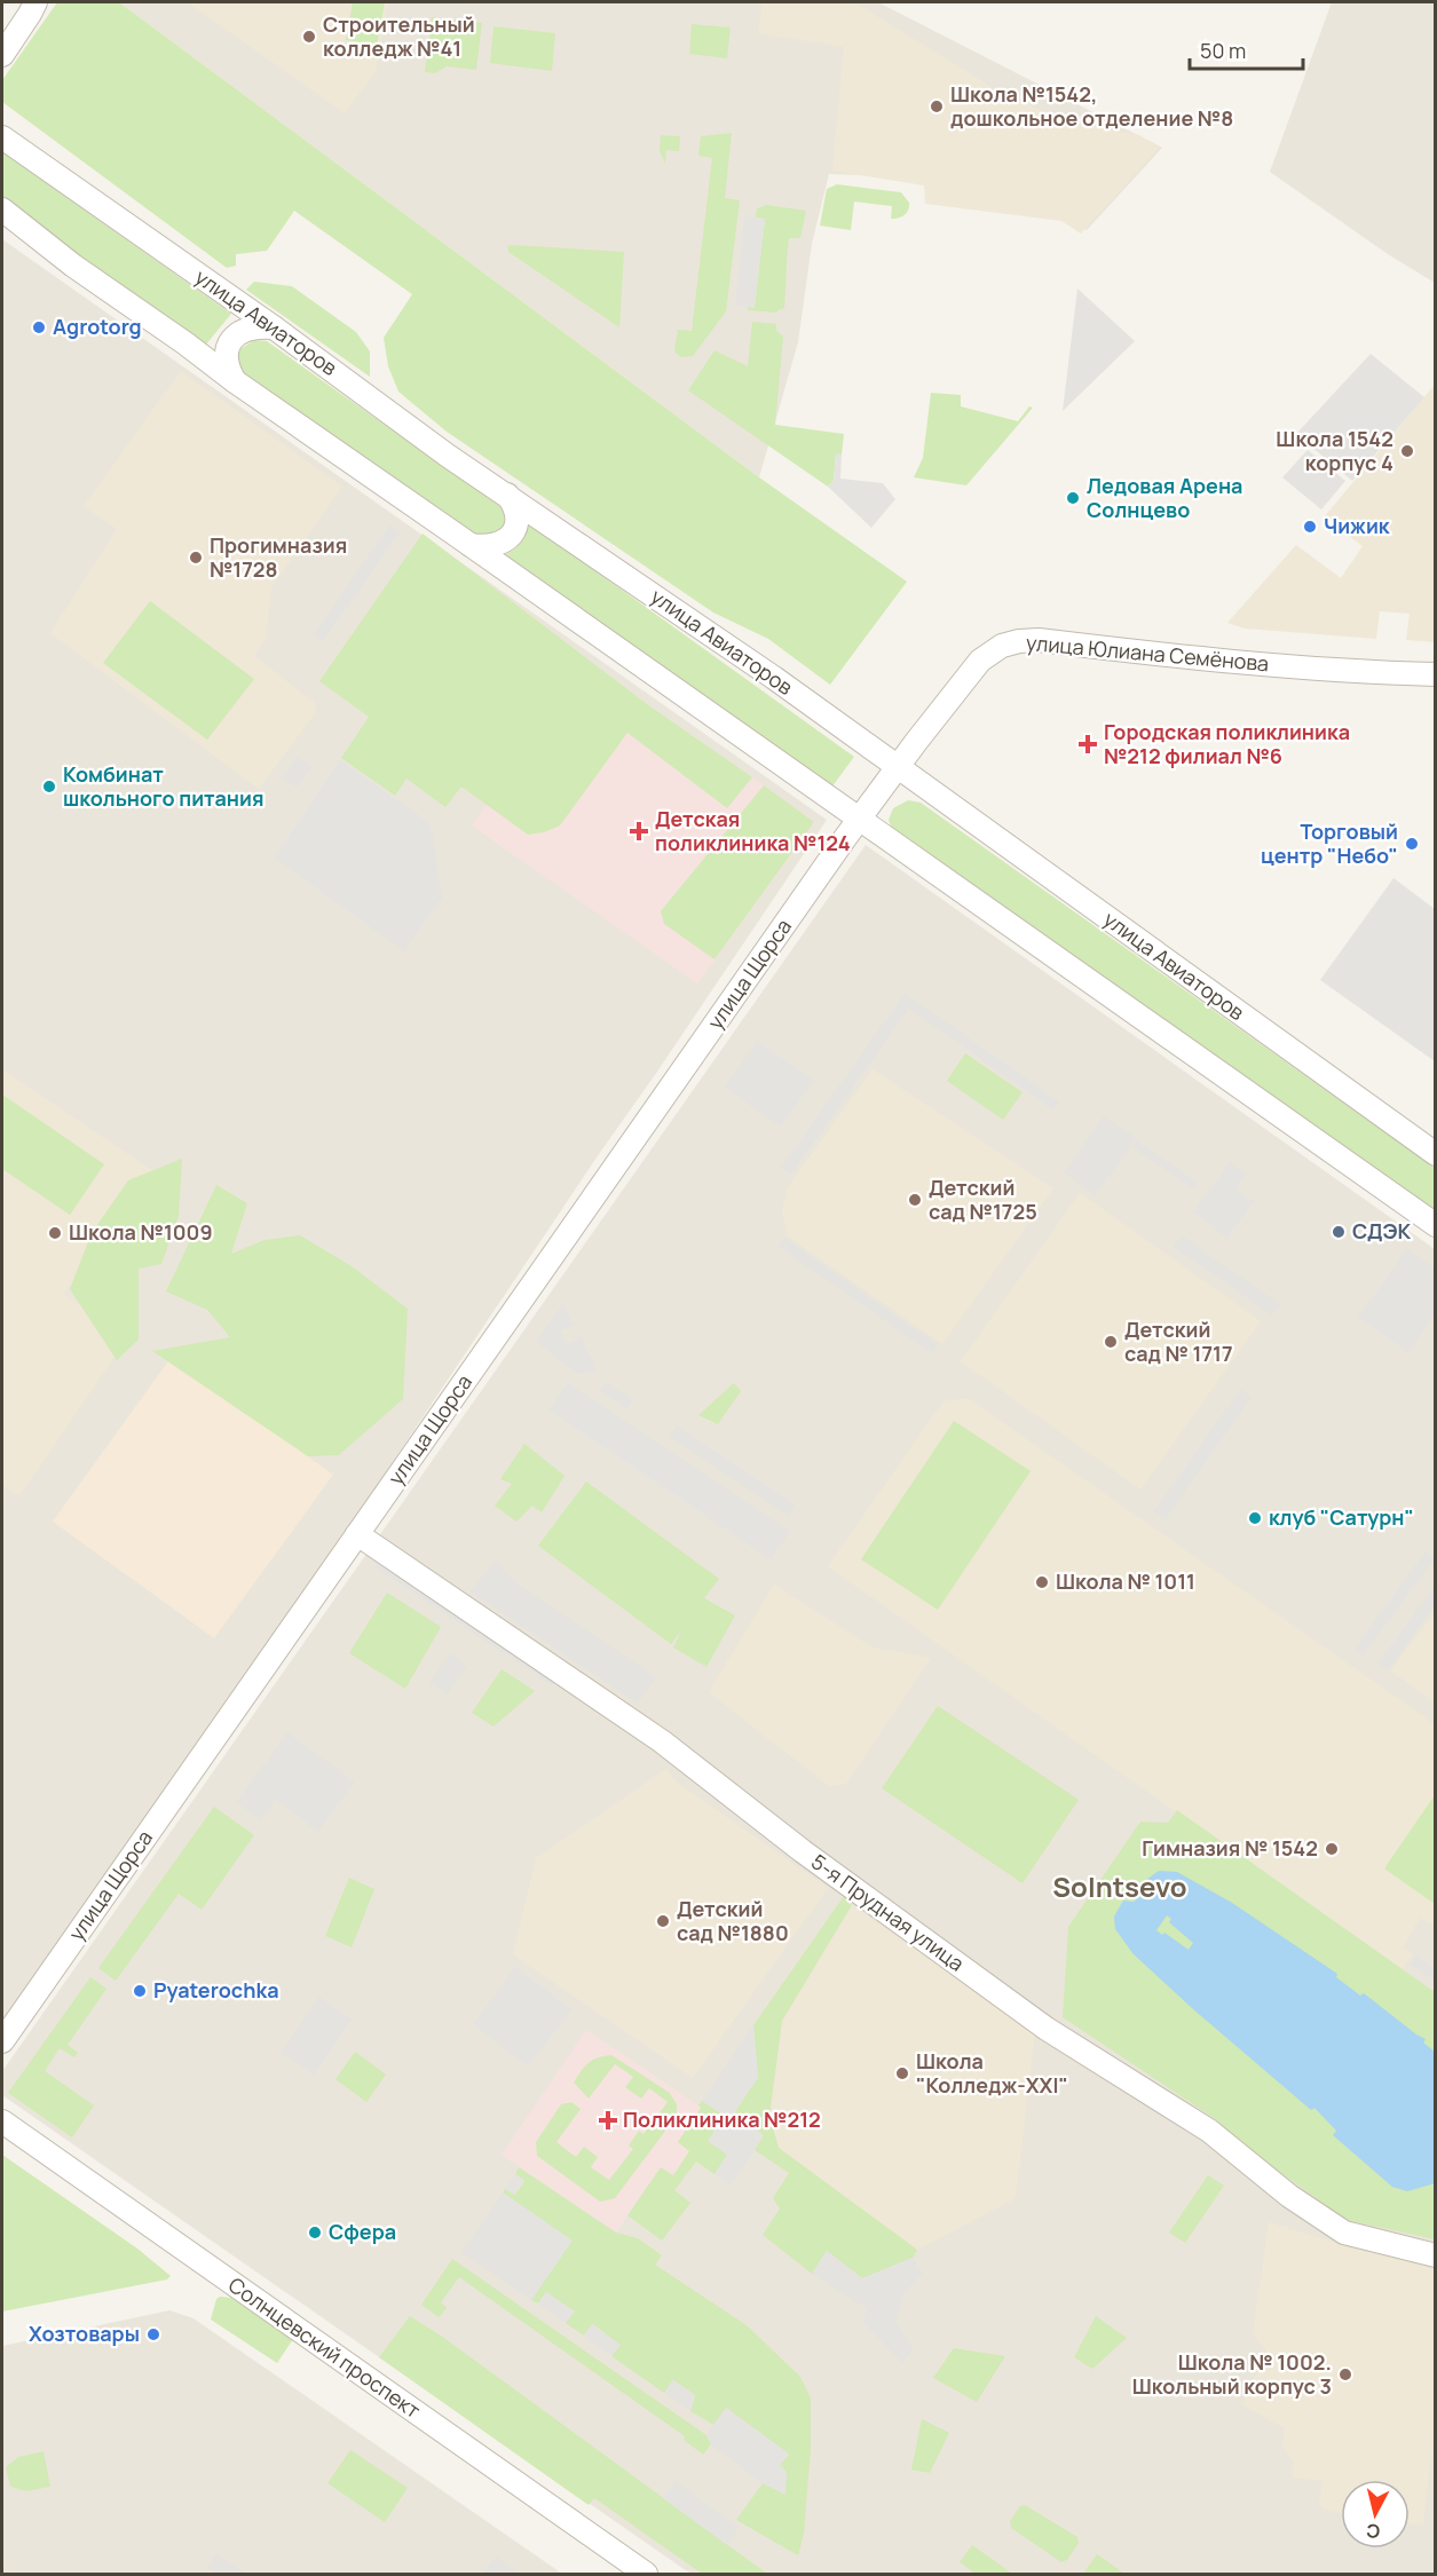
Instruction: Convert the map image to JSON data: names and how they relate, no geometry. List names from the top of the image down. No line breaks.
{"streets":{"street":["улица Авиаторов","улица Юлиана Семёнова","улица Щорса","5-я Прудная улица","Солнцевский проспект"]},"crossings":[["улица Авиаторов","улица Юлиана Семёнова"],["улица Юлиана Семёнова","улица Щорса"],["улица Щорса","5-я Прудная улица"]],"districts":["Solntsevo"],"places":{"other":["Строительный колледж №41","Школа №1542, дошкольное отделение №8","Agrotorg","Школа 1542 корпус 4","Ледовая Арена Солнцево","Чижик","Прогимназия №1728","Комбинат школьного питания","Торговый центр \"Небо\"","Детский сад №1725","СДЭК","Школа №1009","Детский сад № 1717","клуб \"Сатурн\"","Школа № 1011","Гимназия № 1542","Детский сад №1880","Pyaterochka","Школа \"Колледж-XXI\"","Сфера","Хозтовары","Школа № 1002. Школьный корпус 3"],"health":["Городская поликлиника №212 филиал №6","Детская поликлиника №124","Поликлиника №212"]},"scale_bar":"50 m","north":"bottom"}
